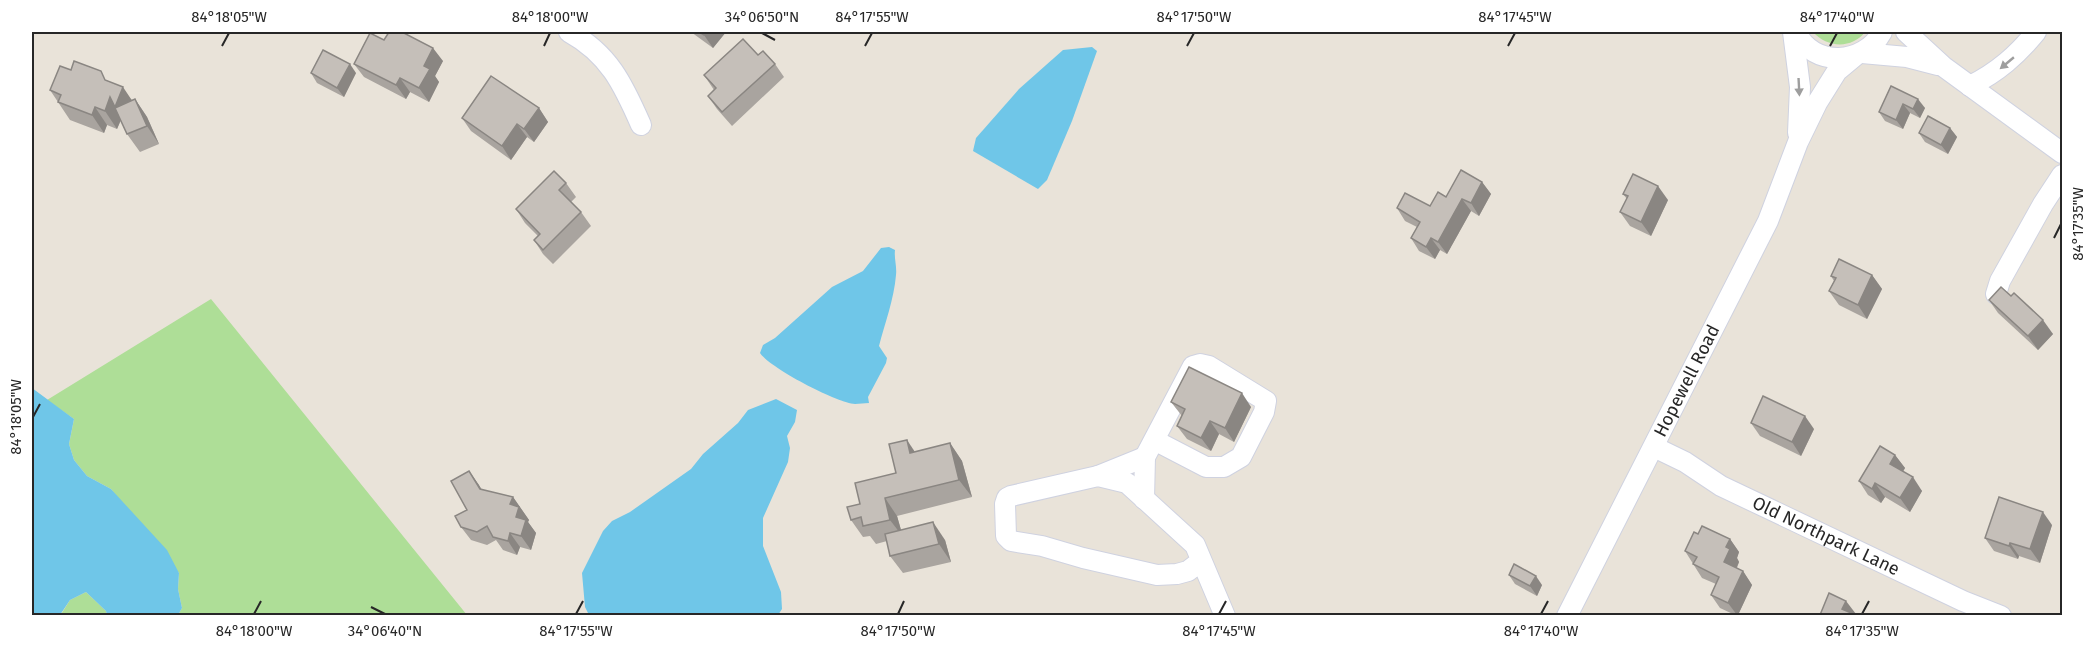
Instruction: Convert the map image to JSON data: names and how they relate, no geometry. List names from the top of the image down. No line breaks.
{"streets":{"street":["Hopewell Road","Old Northpark Lane"]},"crossings":[["Hopewell Road","Old Northpark Lane"]],"coordinates":["84°18'05\"W","84°18'00\"W","34°06'50\"N","84°17'55\"W","84°17'50\"W","84°17'45\"W","84°17'40\"W","84°17'35\"W","34°06'40\"N"]}
